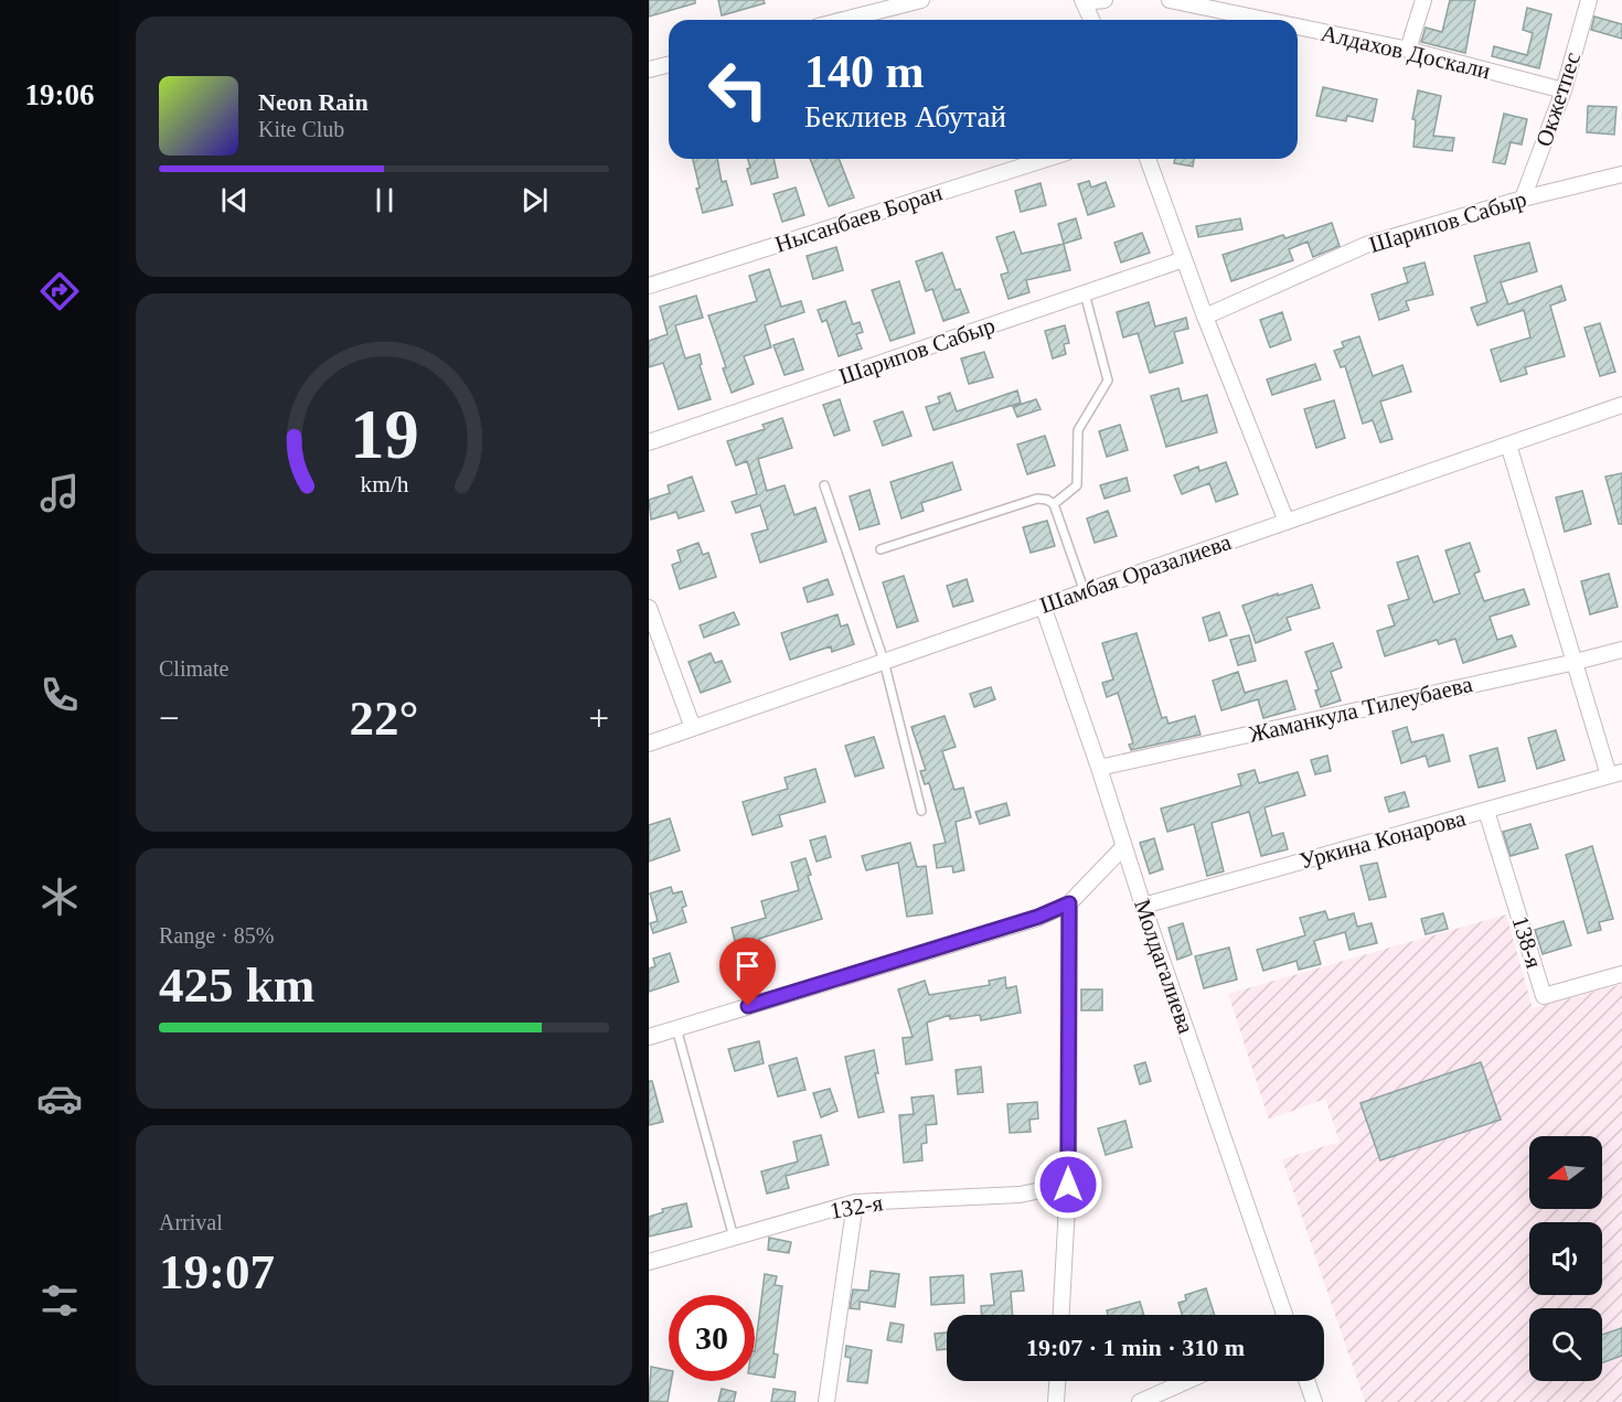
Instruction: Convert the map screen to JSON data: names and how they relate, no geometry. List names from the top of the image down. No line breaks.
{"streets":{"street":["Алдахов Доскали","Окжетпес","Нысанбаев Боран","Шарипов Сабыр","Шамбая Оразалиева","Жаманкула Тилеубаева","Уркина Конарова","138-я","Молдагалиева","132-я"]},"crossings":[["Алдахов Доскали","Окжетпес"],["Окжетпес","Шарипов Сабыр"],["Шамбая Оразалиева","Молдагалиева"],["Жаманкула Тилеубаева","Молдагалиева"],["Уркина Конарова","138-я"],["Уркина Конарова","Молдагалиева"]],"north":"left","page":{"tabs":"19:06","turn":["140 m","Беклиев Абутай"],"song":["Neon Rain","Kite Club"],"tile":["Climate",["Range · 85%","425 km"],["Arrival","19:07"]],"heat":["−","22°","+"],"limit":"30","trip":"19:07 · 1 min · 310 m","gauge":["19","km/h"]}}
